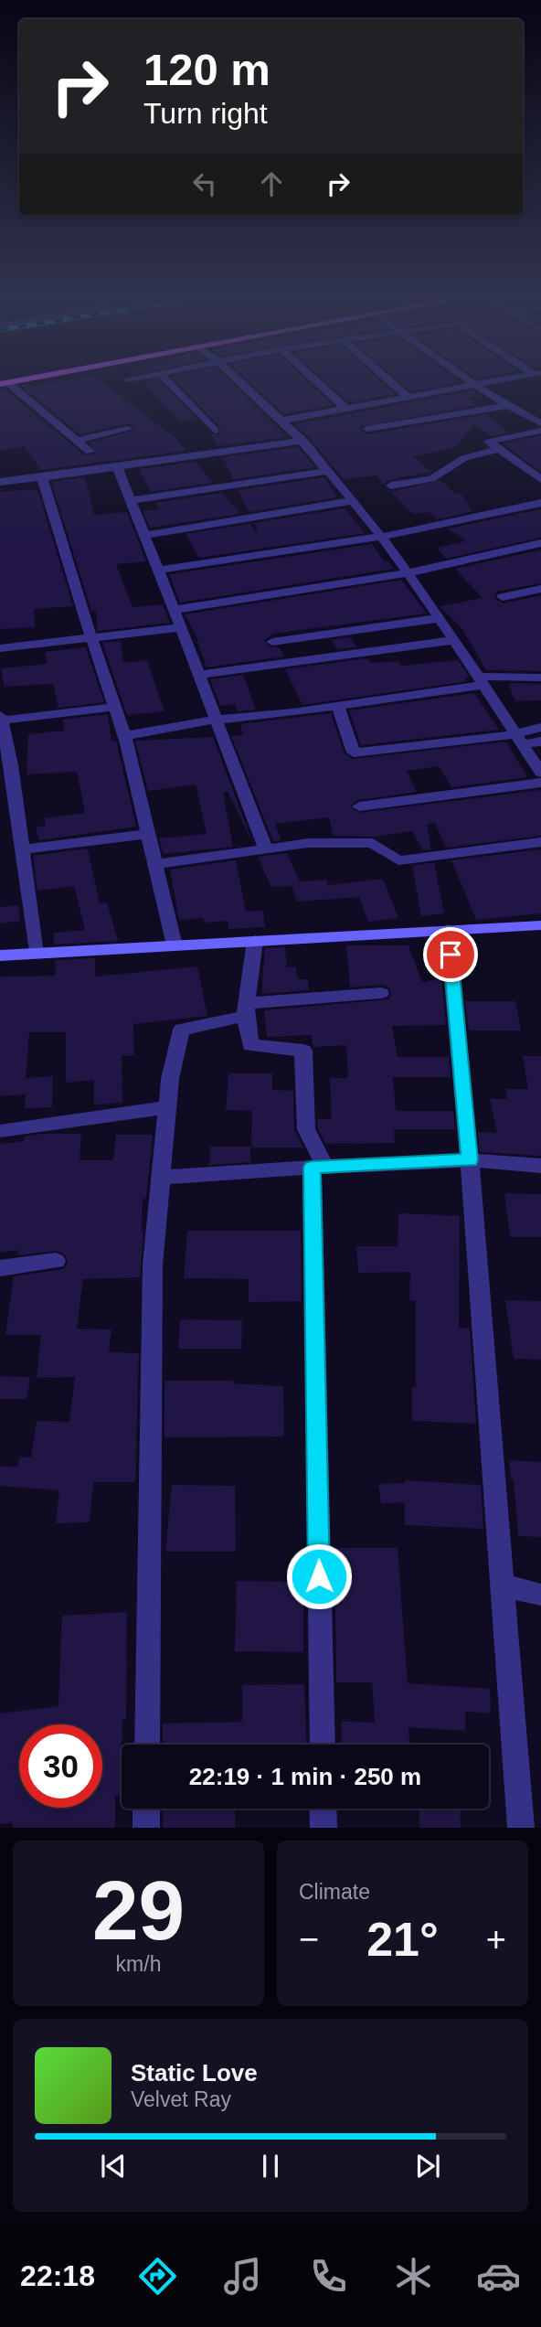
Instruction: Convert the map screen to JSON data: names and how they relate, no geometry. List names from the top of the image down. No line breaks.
{"page":{"turn":["120 m","Turn right"],"limit":"30","trip":"22:19 · 1 min · 250 m","tile":[["29","km/h"],"Climate"],"heat":["−","21°","+"],"song":["Static Love","Velvet Ray"],"tabs":"22:18"}}
